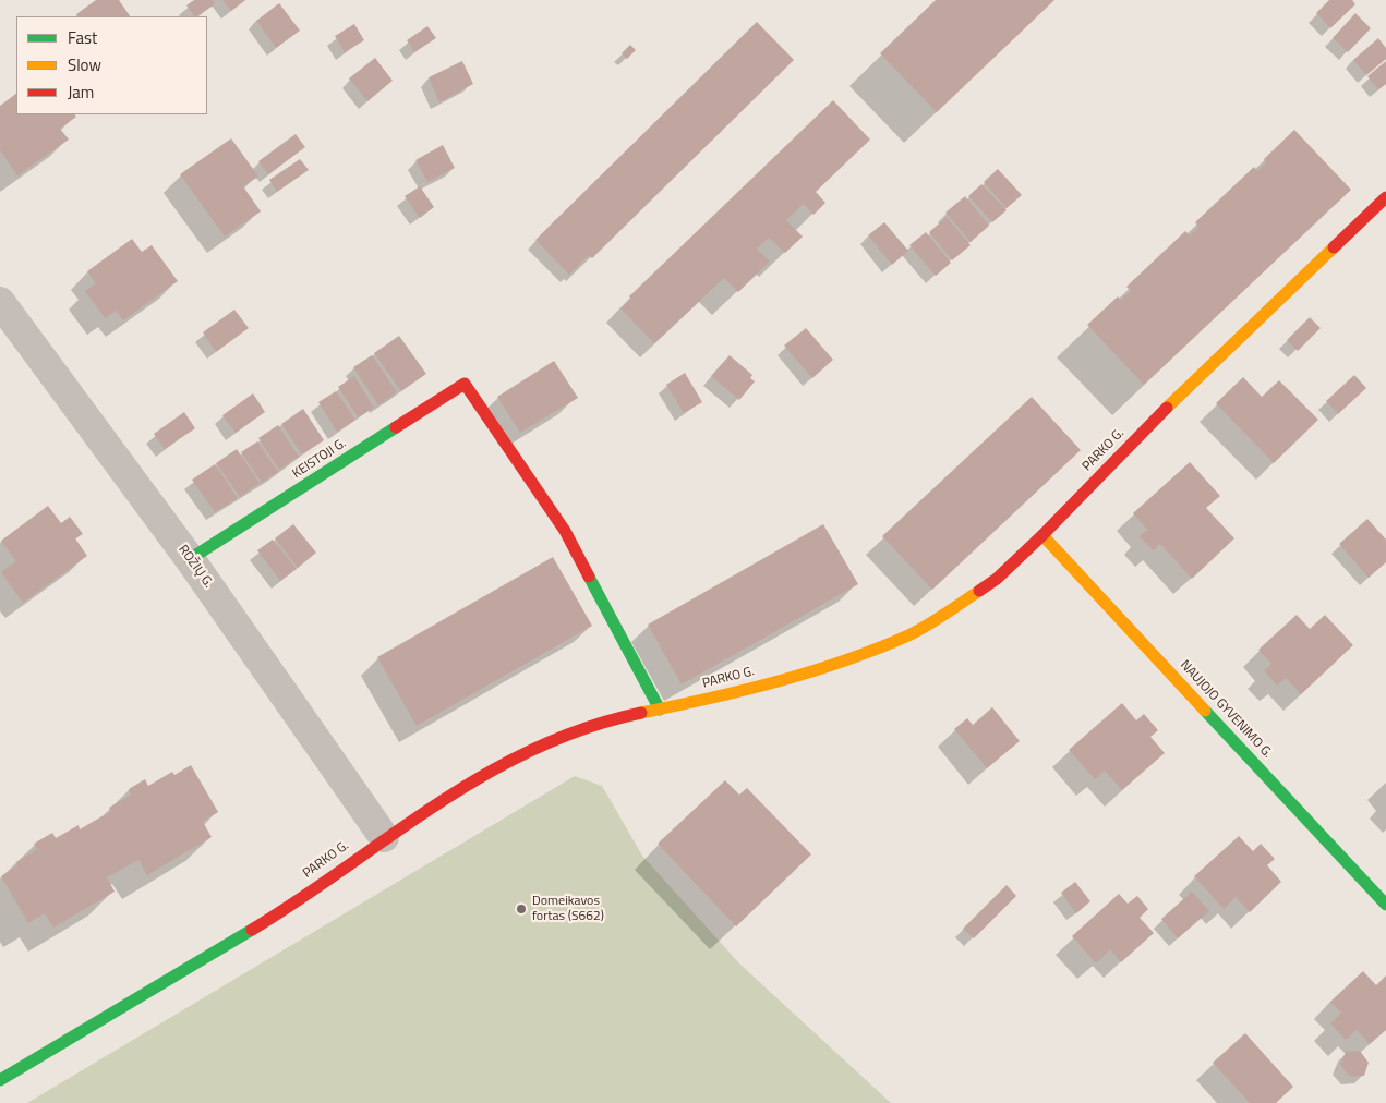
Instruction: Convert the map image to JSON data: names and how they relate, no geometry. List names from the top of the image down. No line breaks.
{"streets":{"street":["PARKO G.","KEISTOJI G.","ROŽIŲ G.","NAUJOJO GYVENIMO G."]},"crossings":[["PARKO G.","KEISTOJI G."],["PARKO G.","ROŽIŲ G."],["PARKO G.","NAUJOJO GYVENIMO G."],["KEISTOJI G.","ROŽIŲ G."]],"places":["Domeikavos fortas (S662)"],"legend":["Fast","Slow","Jam"]}
